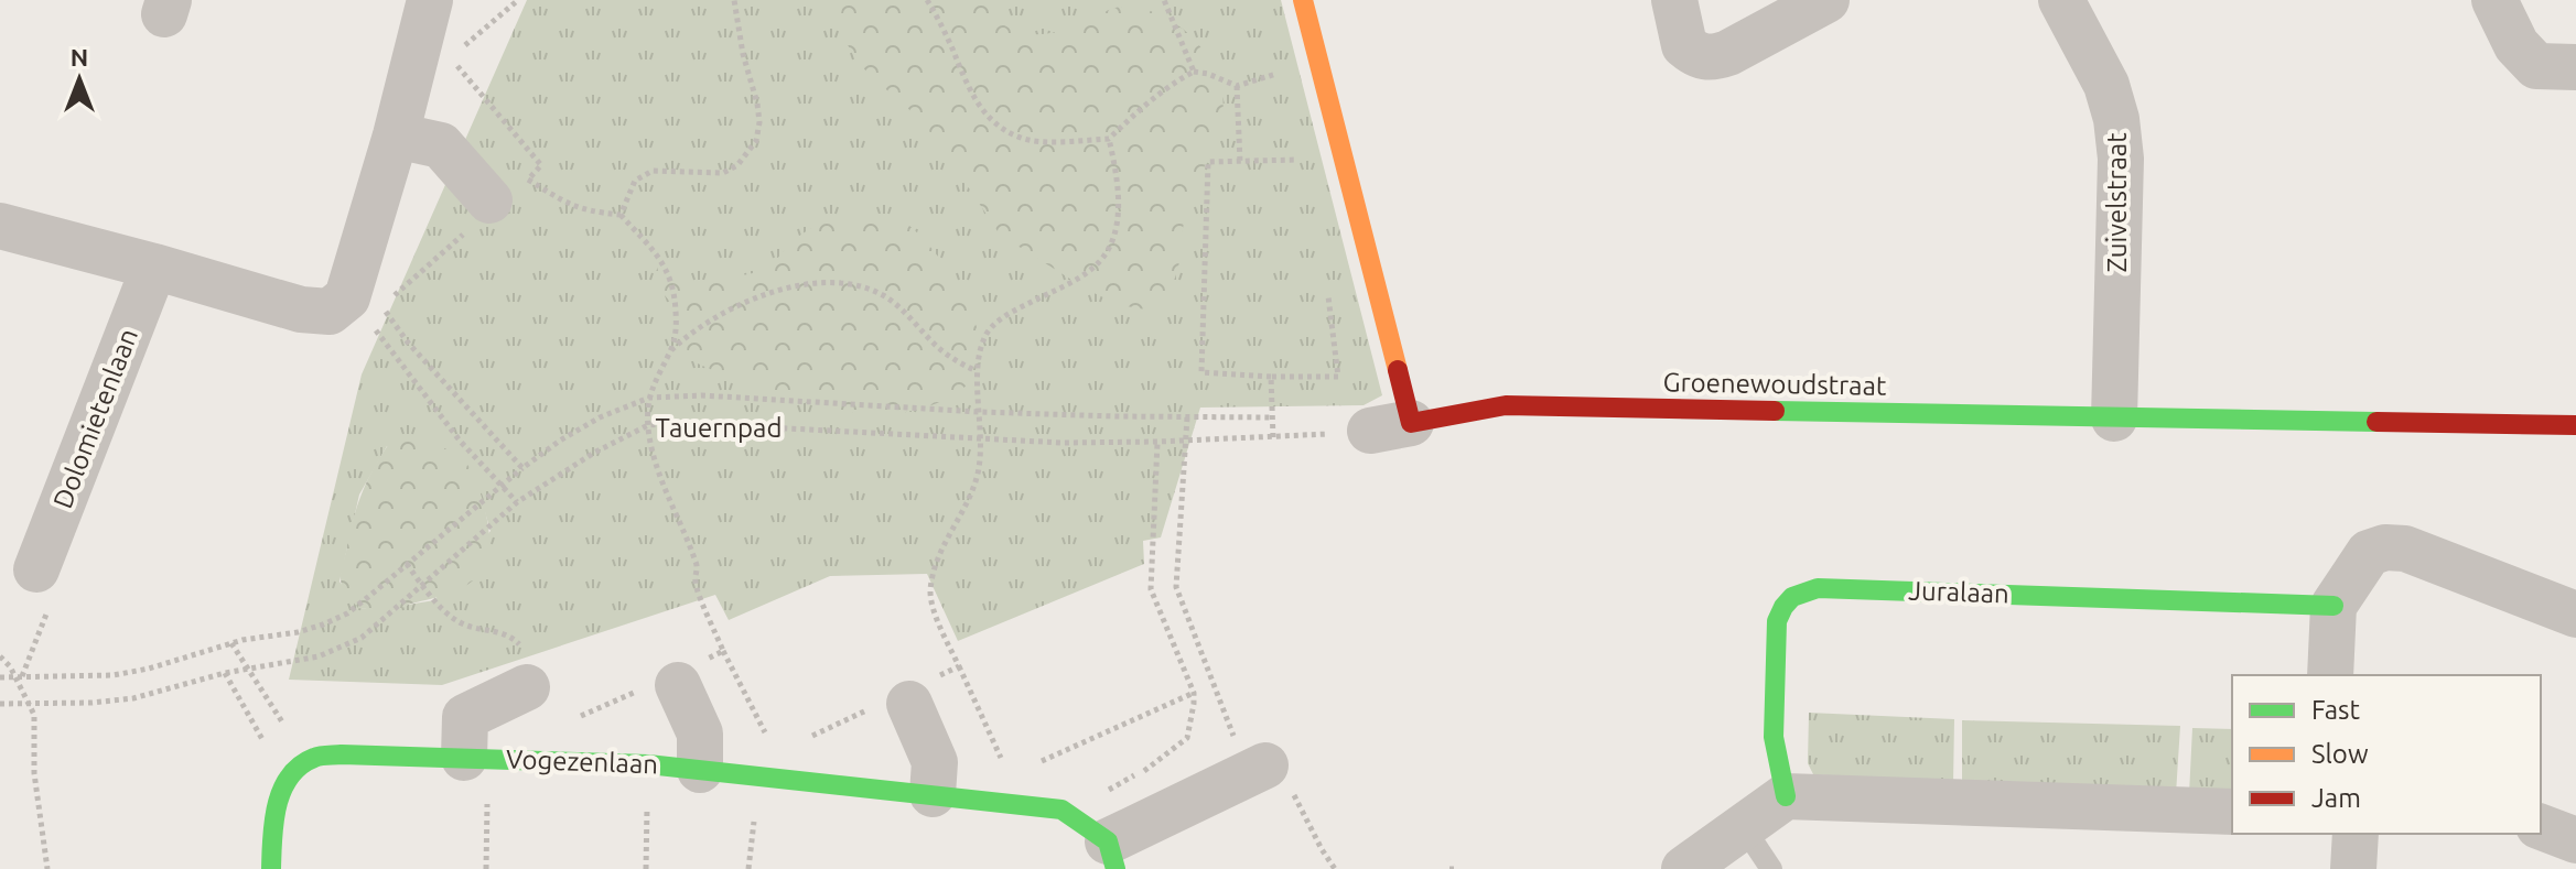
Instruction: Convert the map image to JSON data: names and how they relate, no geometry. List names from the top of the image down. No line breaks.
{"streets":{"street":["Zuivelstraat","Groenewoudstraat","Dolomietenlaan","Juralaan","Vogezenlaan"],"path":["Tauernpad"]},"crossings":[["Zuivelstraat","Groenewoudstraat"],["Groenewoudstraat","Tauernpad"]],"legend":["Fast","Slow","Jam"],"north":"top"}
